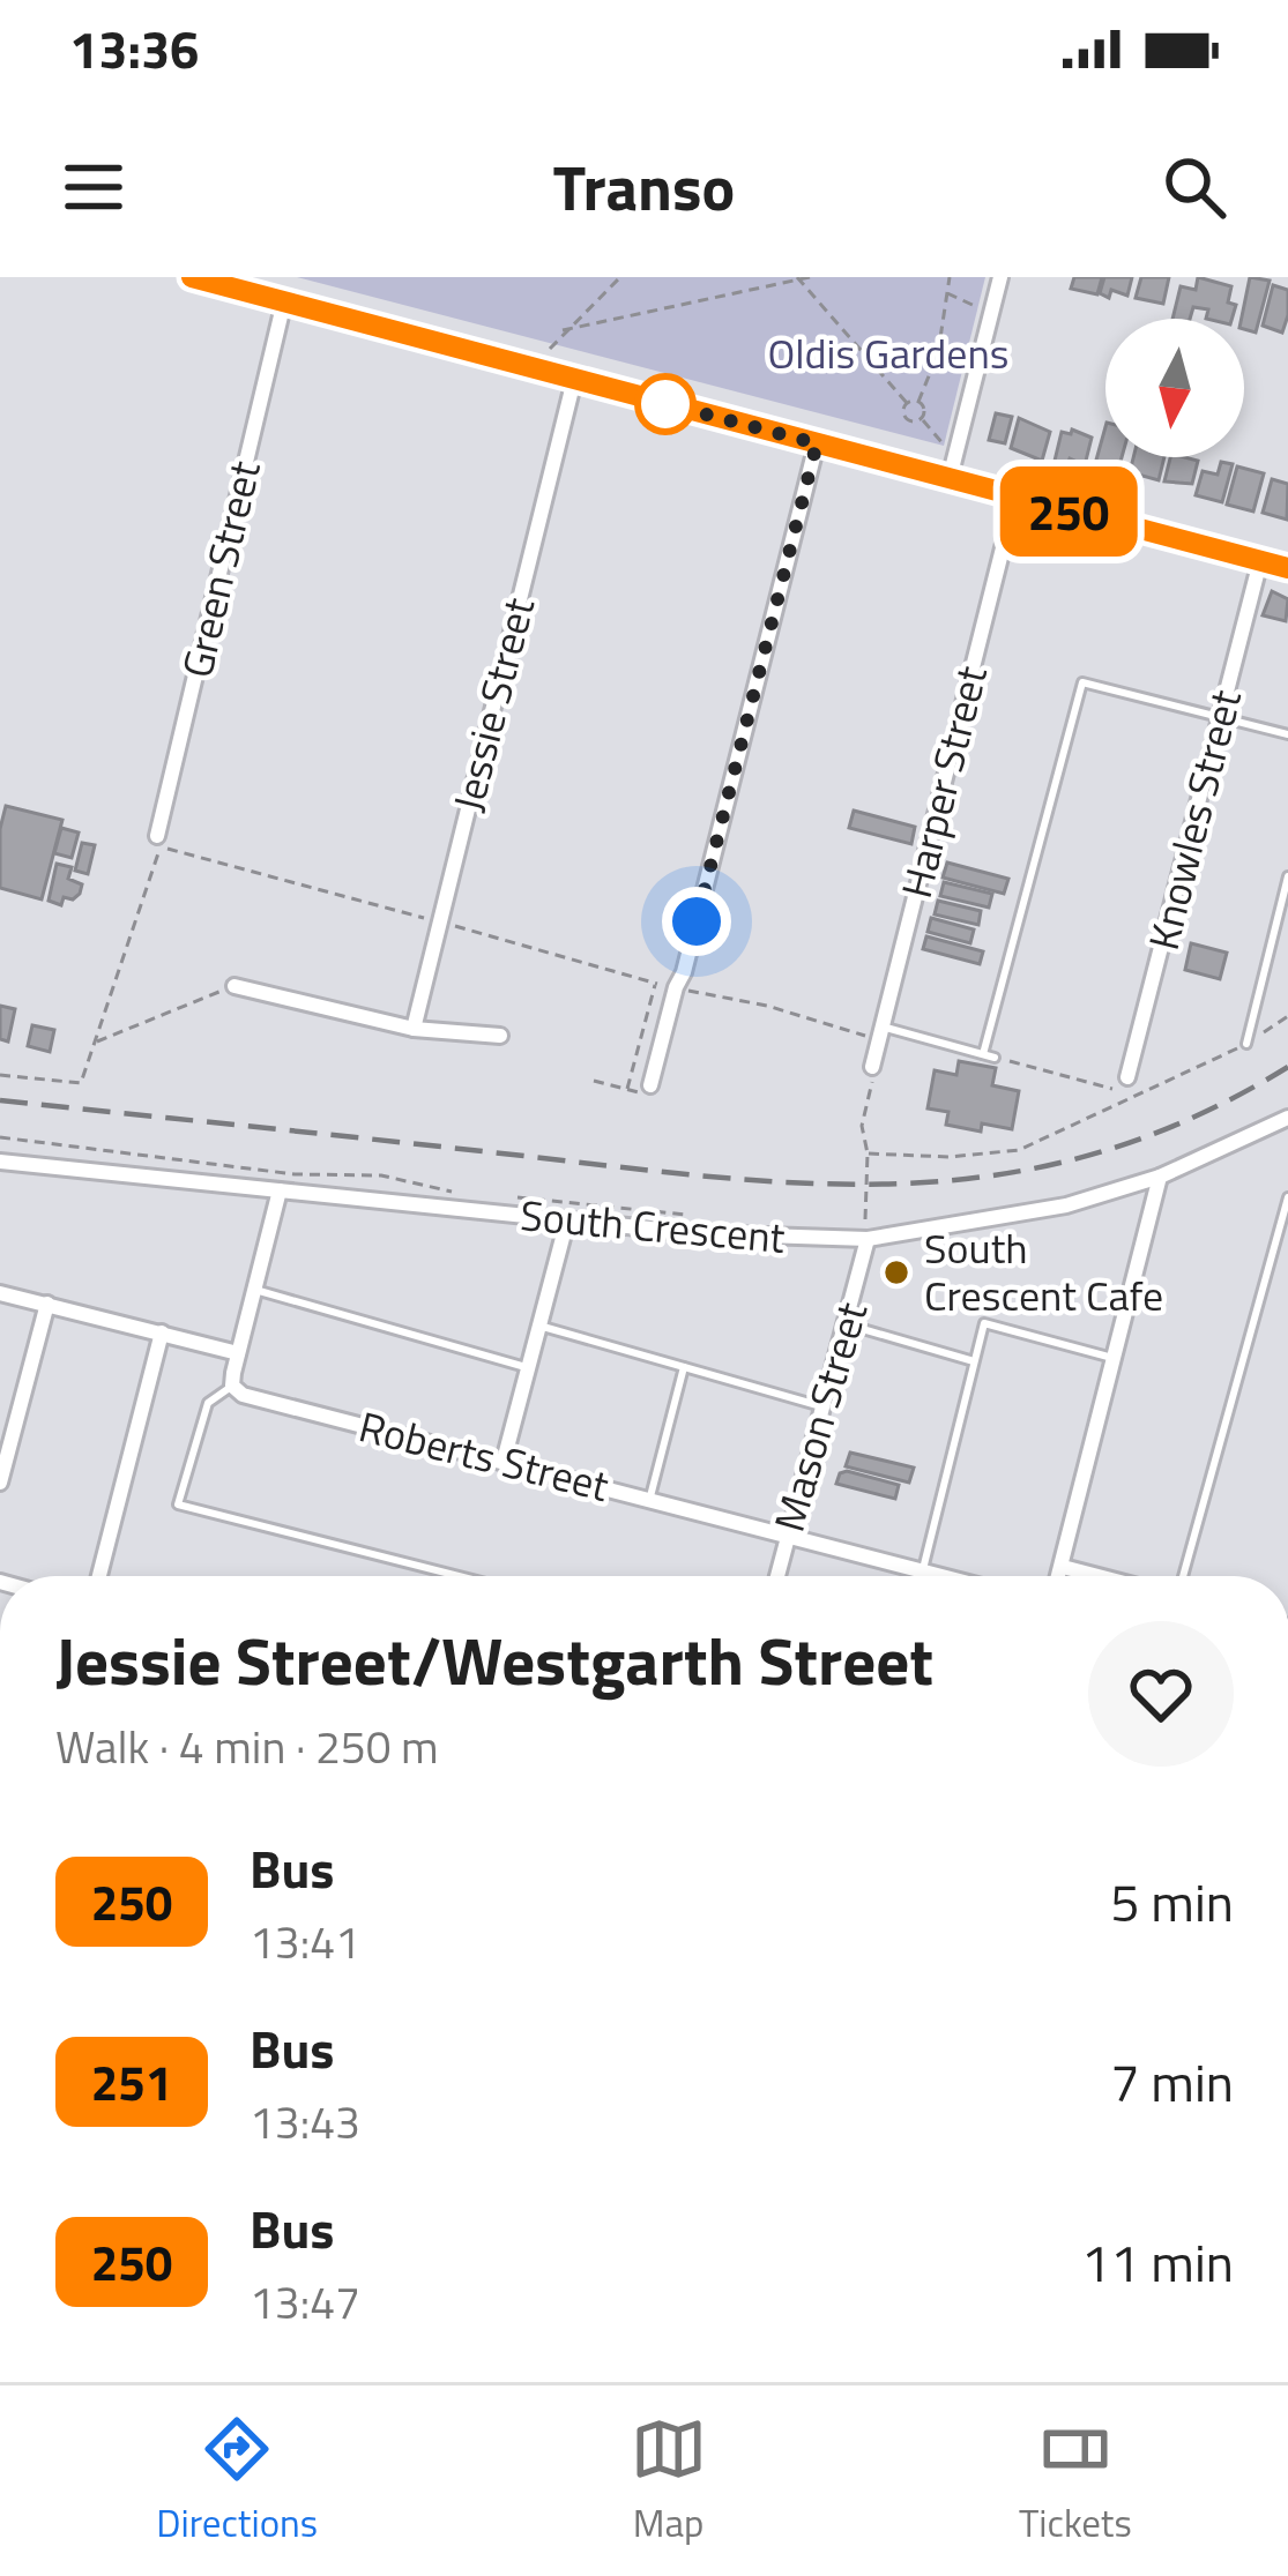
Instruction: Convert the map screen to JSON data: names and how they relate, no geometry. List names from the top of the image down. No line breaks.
{"streets":{"street":["Green Street","Jessie Street","Harper Street","Knowles Street","South Crescent","Mason Street","Roberts Street"]},"crossings":[["South Crescent","Mason Street"],["Mason Street","Roberts Street"]],"parks":["Oldis Gardens"],"places":["South Crescent Cafe"],"lines":["bus line 250"],"north":"bottom","page":{"status":"13:36","header":"Transo","on_map":"250","heading":["Jessie Street/Westgarth Street","Walk · 4 min · 250 m"],"list":[{"mark":"250","name":"Bus","note":"13:41","value":"5 min"},{"mark":"251","name":"Bus","note":"13:43","value":"7 min"},{"mark":"250","name":"Bus","note":"13:47","value":"11 min"}],"tabs":["Directions","Map","Tickets"]}}
